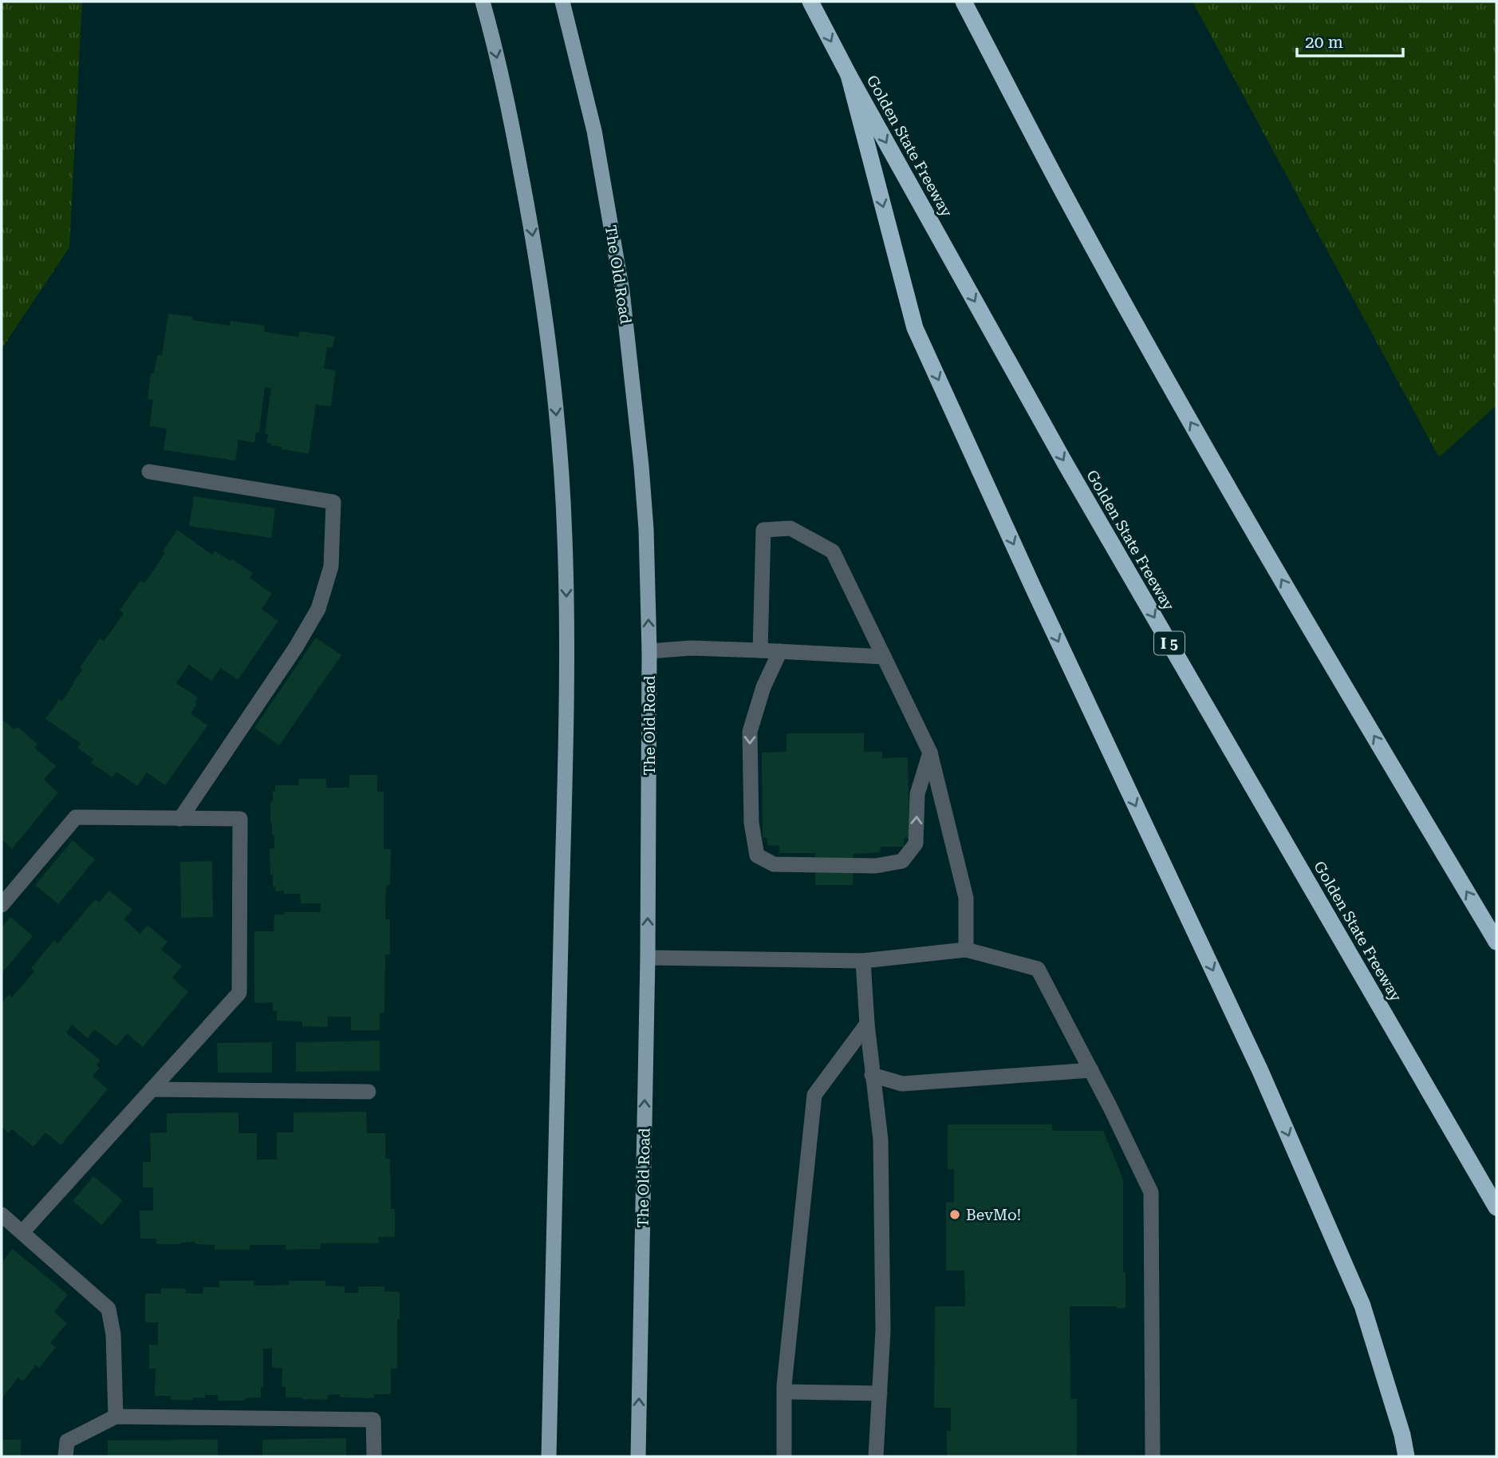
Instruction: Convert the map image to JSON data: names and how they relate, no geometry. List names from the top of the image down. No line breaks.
{"streets":{"highway":["Golden State Freeway","I 5"],"main road":["The Old Road"]},"places":["BevMo!"],"scale_bar":"20 m"}
